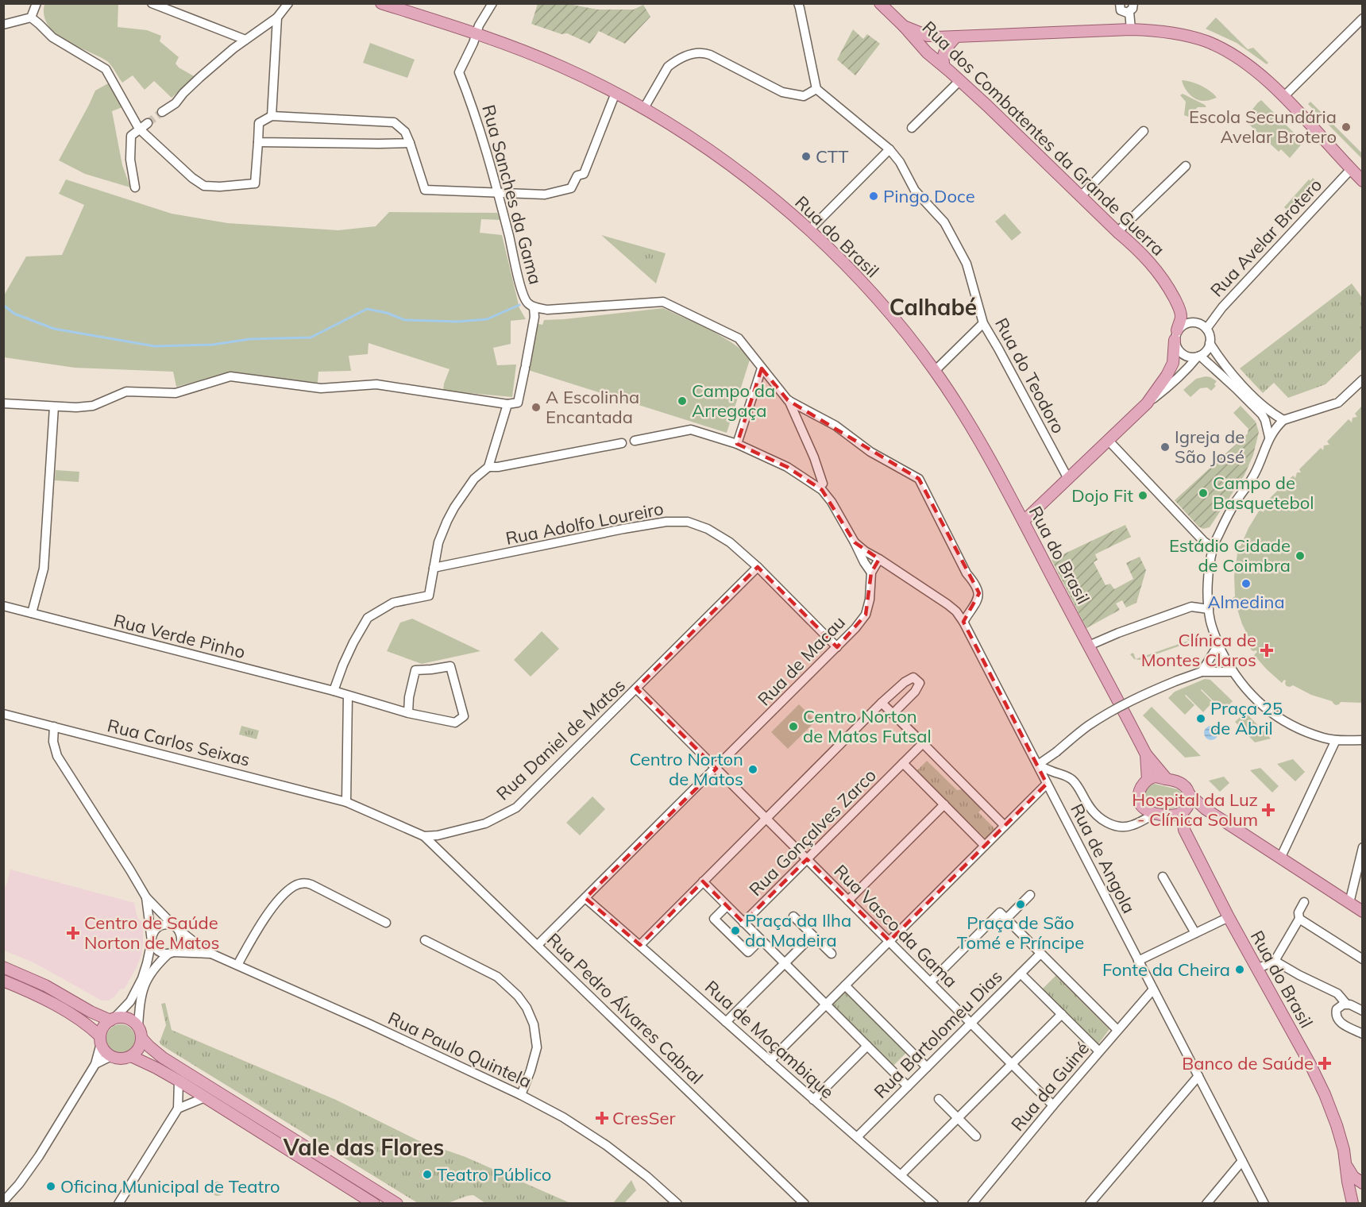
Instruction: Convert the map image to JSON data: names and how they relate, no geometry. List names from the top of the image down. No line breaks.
{"streets":{"main road":["Rua dos Combatentes da Grande Guerra","Rua do Brasil"],"street":["Rua Sanches da Gama","Rua Avelar Brotero","Rua do Teodoro","Rua Adolfo Loureiro","Rua Verde Pinho","Rua de Macau","Rua Daniel de Matos","Rua Carlos Seixas","Rua Gonçalves Zarco","Rua de Angola","Rua Vasco da Gama","Rua Pedro Álvares Cabral","Rua Bartolomeu Dias","Rua de Moçambique","Rua Paulo Quintela","Rua da Guiné"]},"crossings":[["Rua dos Combatentes da Grande Guerra","Rua do Brasil"],["Rua dos Combatentes da Grande Guerra","Rua Avelar Brotero"],["Rua dos Combatentes da Grande Guerra","Rua do Teodoro"],["Rua Sanches da Gama","Rua do Brasil"],["Rua Adolfo Loureiro","Rua de Macau"],["Rua Adolfo Loureiro","Rua Daniel de Matos"],["Rua de Macau","Rua de Angola"],["Rua de Macau","Rua Vasco da Gama"],["Rua de Macau","Rua Pedro Álvares Cabral"],["Rua de Macau","Rua de Moçambique"],["Rua Daniel de Matos","Rua Vasco da Gama"],["Rua Daniel de Matos","Rua Pedro Álvares Cabral"],["Rua Gonçalves Zarco","Rua Vasco da Gama"],["Rua de Angola","Rua da Guiné"],["Rua Vasco da Gama","Rua Bartolomeu Dias"],["Rua Vasco da Gama","Rua da Guiné"],["Rua Bartolomeu Dias","Rua de Moçambique"]],"districts":["Calhabé","Vale das Flores"],"places":{"other":["Escola Secundária Avelar Brotero","CTT","Pingo Doce","Campo da Arregaça","A Escolinha Encantada","Igreja de São José","Campo de Basquetebol","Dojo Fit","Estádio Cidade de Coimbra","Almedina","Praça 25 de Abril","Centro Norton de Matos Futsal","Centro Norton de Matos","Praça de São Tomé e Príncipe","Praça da Ilha da Madeira","Fonte da Cheira","Teatro Público","Oficina Municipal de Teatro"],"health":["Clínica de Montes Claros","Hospital da Luz - Clínica Solum","Centro de Saúde Norton de Matos","Banco de Saúde","CresSer"]}}
